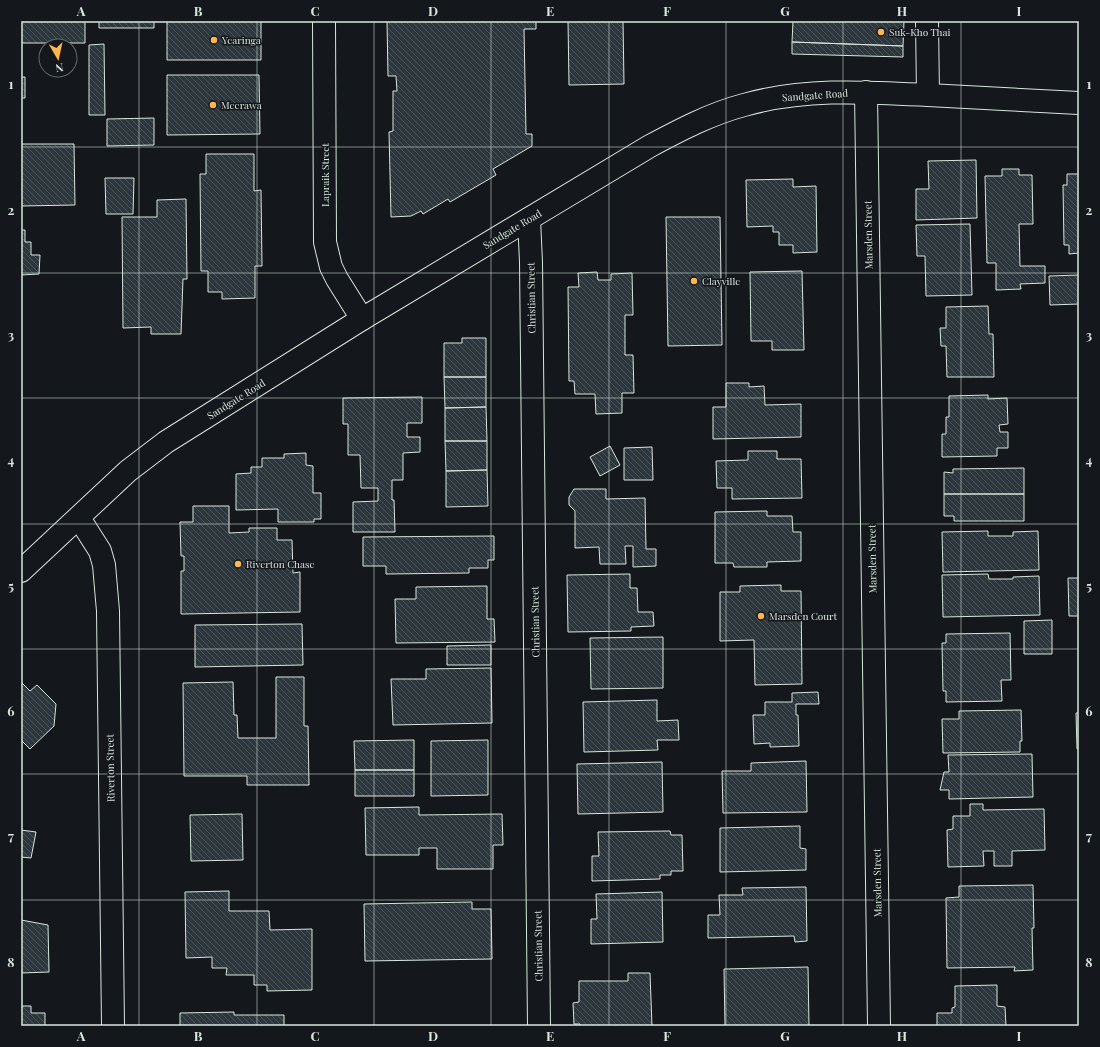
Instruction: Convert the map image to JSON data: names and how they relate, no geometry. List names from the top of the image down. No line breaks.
{"streets":{"main road":["Sandgate Road","Lapraik Street","Marsden Street","Christian Street","Riverton Street"]},"crossings":[["Sandgate Road","Lapraik Street"],["Sandgate Road","Marsden Street"],["Sandgate Road","Christian Street"],["Sandgate Road","Riverton Street"]],"places":["Suk-Kho Thai","Yearinga","Meerawa","Clayville","Riverton Chase","Marsden Court"],"north":"bottom","grid":{"columns":["A","B","C","D","E","F","G","H","I"],"rows":["1","2","3","4","5","6","7","8"]}}
